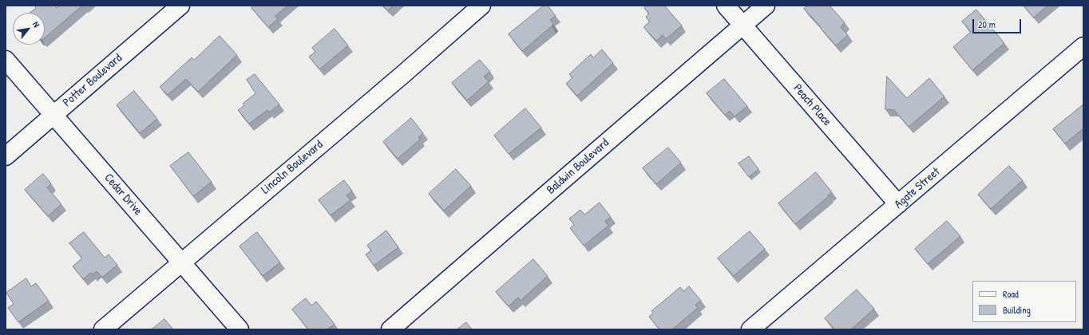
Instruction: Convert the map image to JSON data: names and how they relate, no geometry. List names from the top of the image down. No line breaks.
{"streets":{"street":["Potter Boulevard","Peach Place","Baldwin Boulevard","Lincoln Boulevard","Agate Street","Cedar Drive"]},"crossings":[["Potter Boulevard","Cedar Drive"],["Peach Place","Baldwin Boulevard"],["Peach Place","Agate Street"],["Lincoln Boulevard","Cedar Drive"]],"legend":["Road","Building"],"scale_bar":"20 m","north":"top right"}
